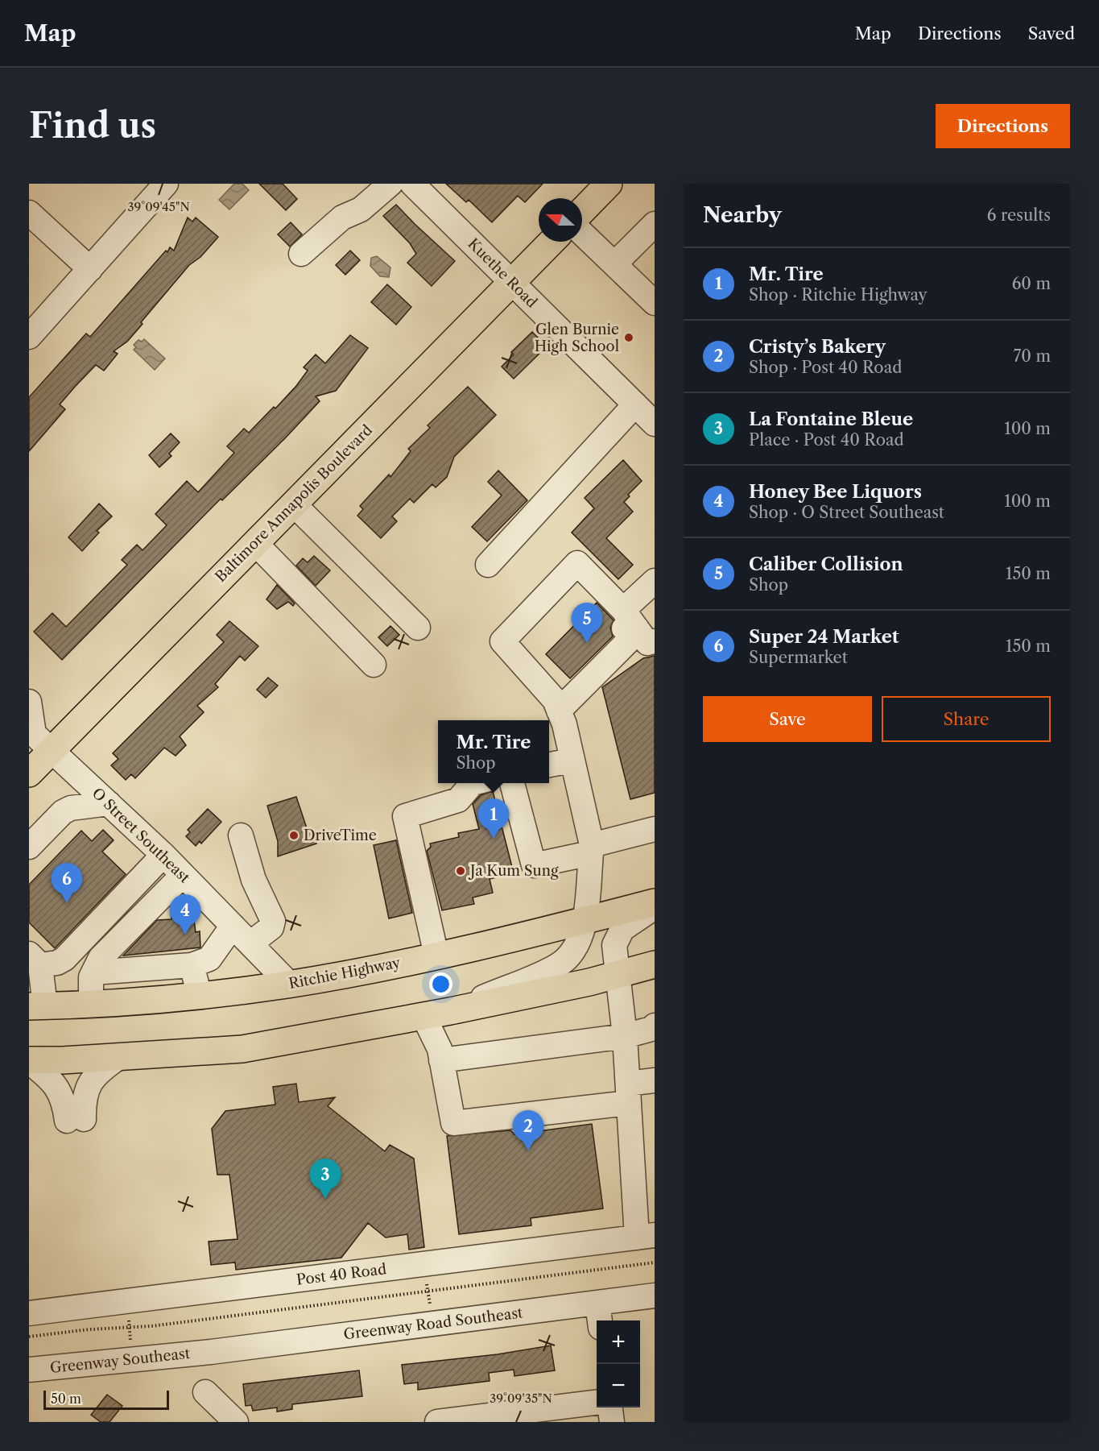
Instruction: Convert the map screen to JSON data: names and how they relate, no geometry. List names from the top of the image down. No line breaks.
{"streets":{"main road":["Baltimore Annapolis Boulevard","Ritchie Highway"],"street":["Kuethe Road","O Street Southeast","Post 40 Road","Greenway Road Southeast","Greenway Southeast"]},"crossings":[["Kuethe Road","Baltimore Annapolis Boulevard"],["Baltimore Annapolis Boulevard","O Street Southeast"],["O Street Southeast","Ritchie Highway"],["Greenway Road Southeast","Greenway Southeast"]],"places":["Glen Burnie High School","DriveTime","Ja Kum Sung"],"scale_bar":"50 m","north":"left","page":{"header":"Map","nav":["Map","Directions","Saved"],"buttons":["Directions",["Save","Share"]],"title":"Find us","heading":["Nearby","6 results"],"list":[{"mark":"1","name":"Mr. Tire","note":"Shop · Ritchie Highway","value":"60 m"},{"mark":"2","name":"Cristy’s Bakery","note":"Shop · Post 40 Road","value":"70 m"},{"mark":"3","name":"La Fontaine Bleue","note":"Place · Post 40 Road","value":"100 m"},{"mark":"4","name":"Honey Bee Liquors","note":"Shop · O Street Southeast","value":"100 m"},{"mark":"5","name":"Caliber Collision","note":"Shop","value":"150 m"},{"mark":"6","name":"Super 24 Market","note":"Supermarket","value":"150 m"}],"pins":["5","1","6","4","2","3"],"popup":["Mr. Tire","Shop"],"map_buttons":["+","−"],"scale":"50 m"},"coordinates":["39°09'45\"N","39°09'35\"N"]}
